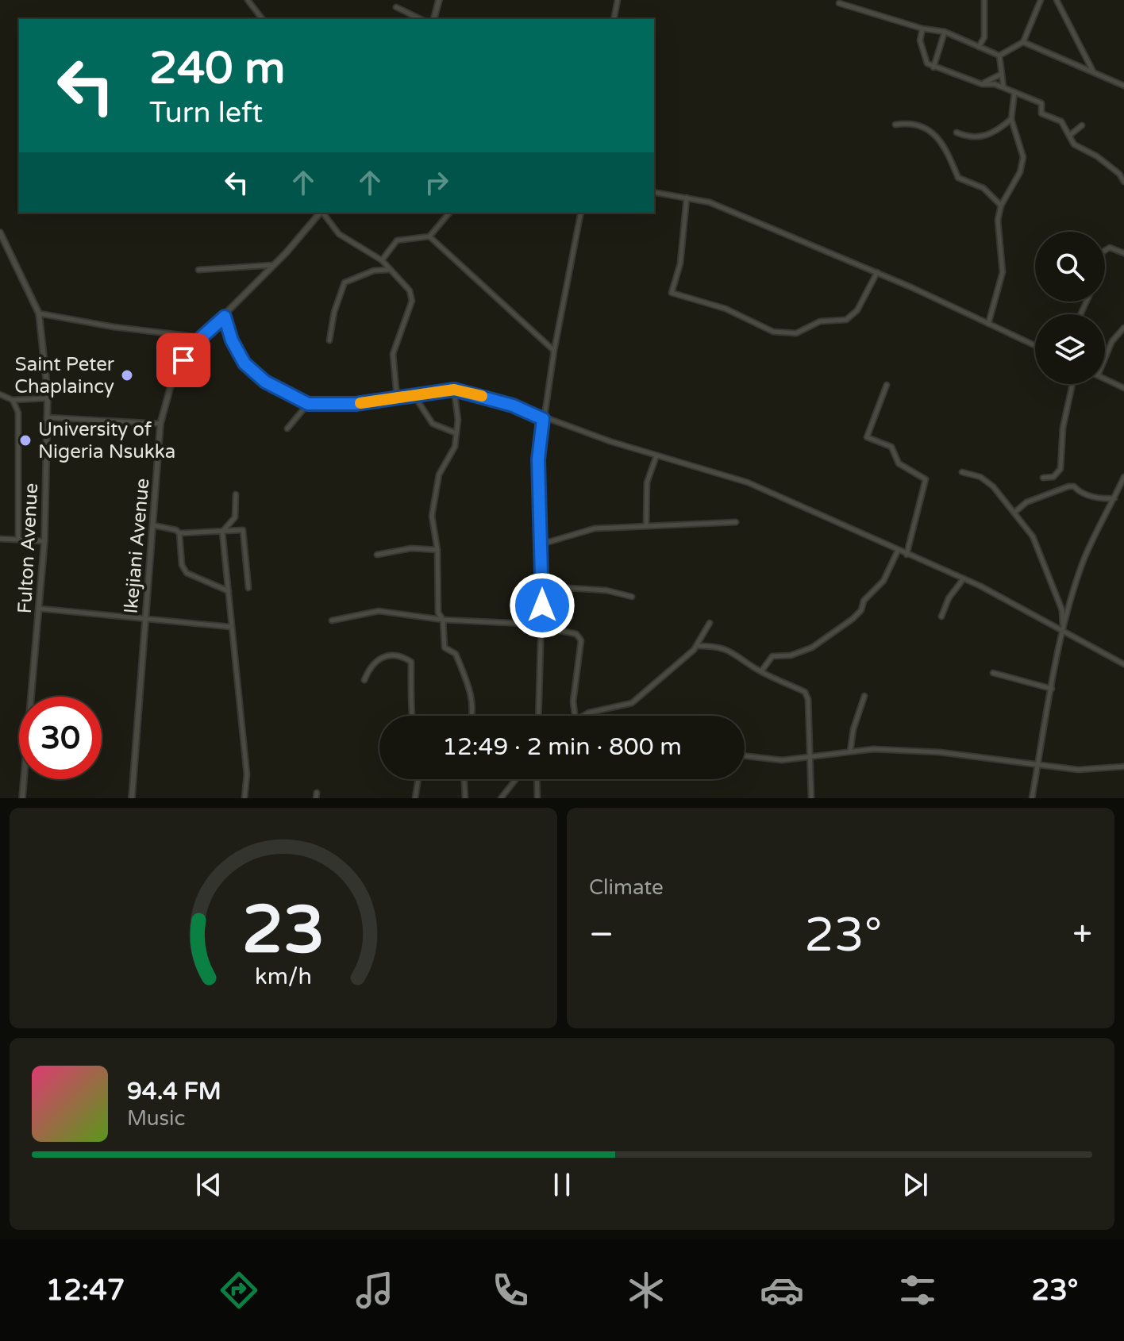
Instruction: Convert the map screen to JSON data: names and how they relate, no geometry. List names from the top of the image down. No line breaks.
{"streets":{"street":["Ikejiani Avenue","Fulton Avenue"]},"places":["Saint Peter Chaplaincy","University of Nigeria Nsukka"],"page":{"turn":["240 m","Turn left"],"limit":"30","trip":"12:49 · 2 min · 800 m","tile":"Climate","heat":["−","23°","+"],"song":["94.4 FM","Music"],"tabs":["12:47","23°"],"gauge":["23","km/h"]}}
